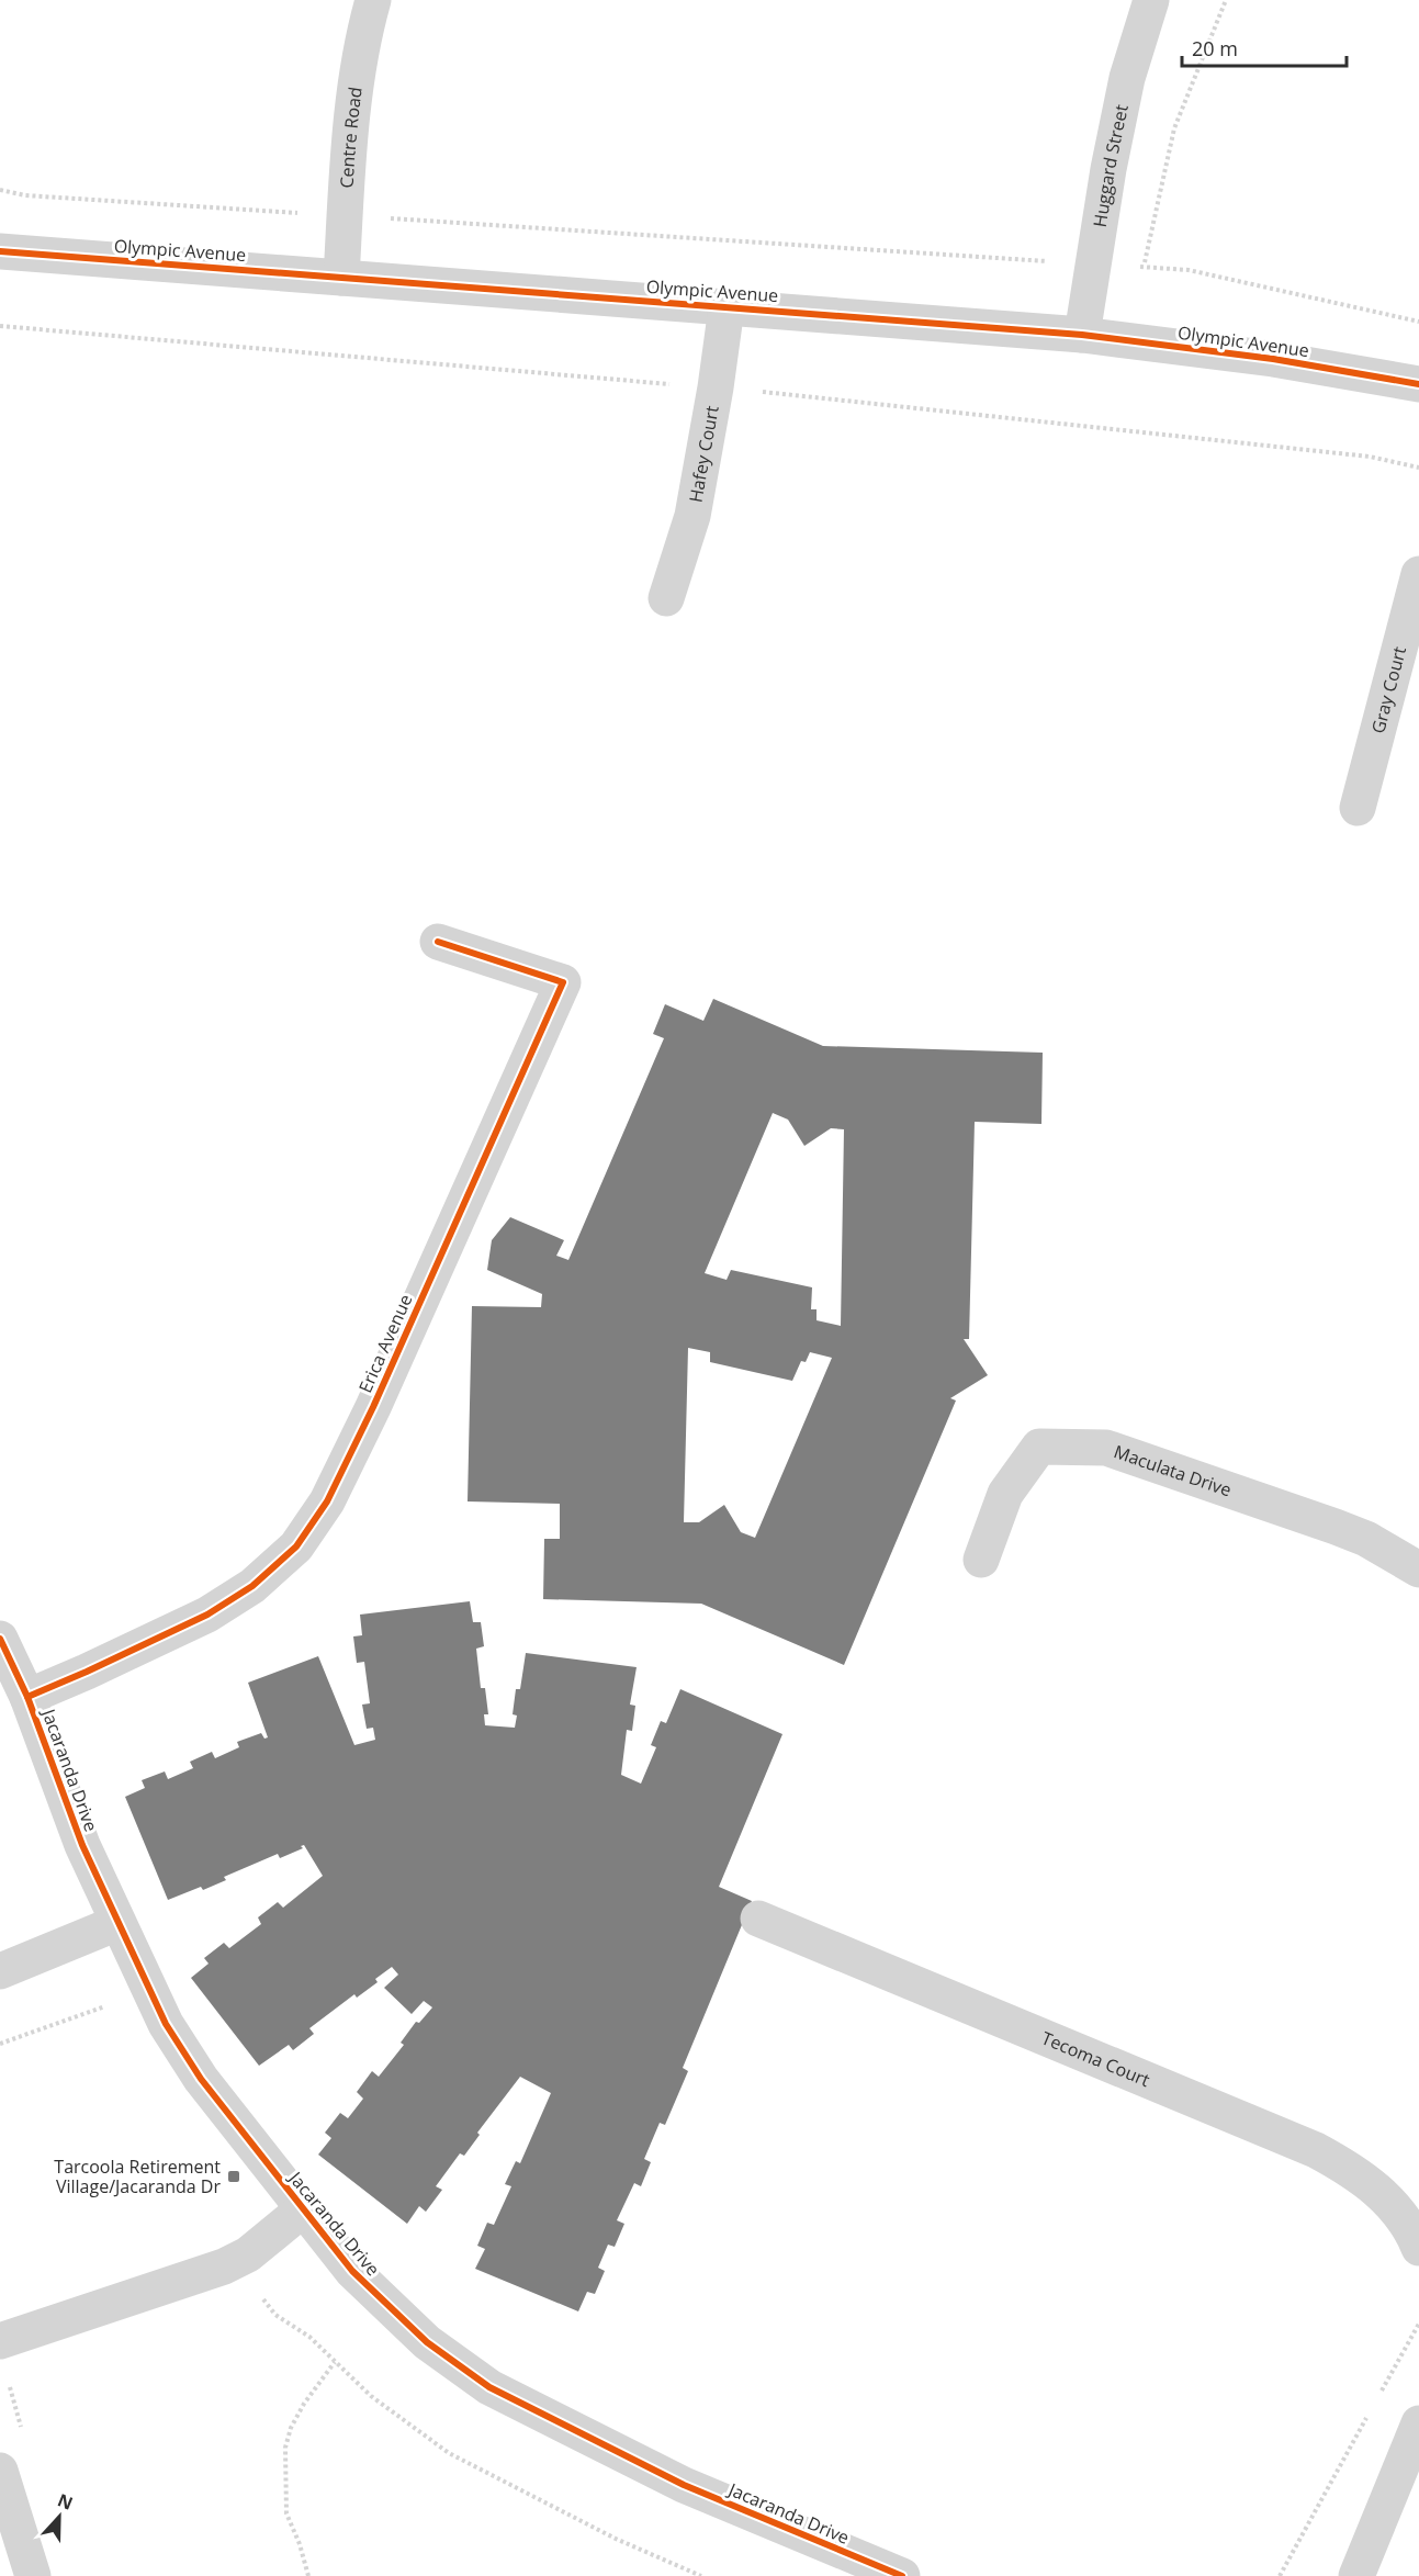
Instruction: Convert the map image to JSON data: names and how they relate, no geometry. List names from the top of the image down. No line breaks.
{"streets":{"street":["Centre Road","Huggard Street","Olympic Avenue","Hafey Court","Gray Court","Erica Avenue","Maculata Drive","Jacaranda Drive","Tecoma Court"]},"crossings":[["Centre Road","Olympic Avenue"],["Huggard Street","Olympic Avenue"],["Olympic Avenue","Hafey Court"],["Erica Avenue","Jacaranda Drive"]],"places":{"transit":["Tarcoola Retirement Village/Jacaranda Dr"]},"scale_bar":"20 m","north":"top"}
